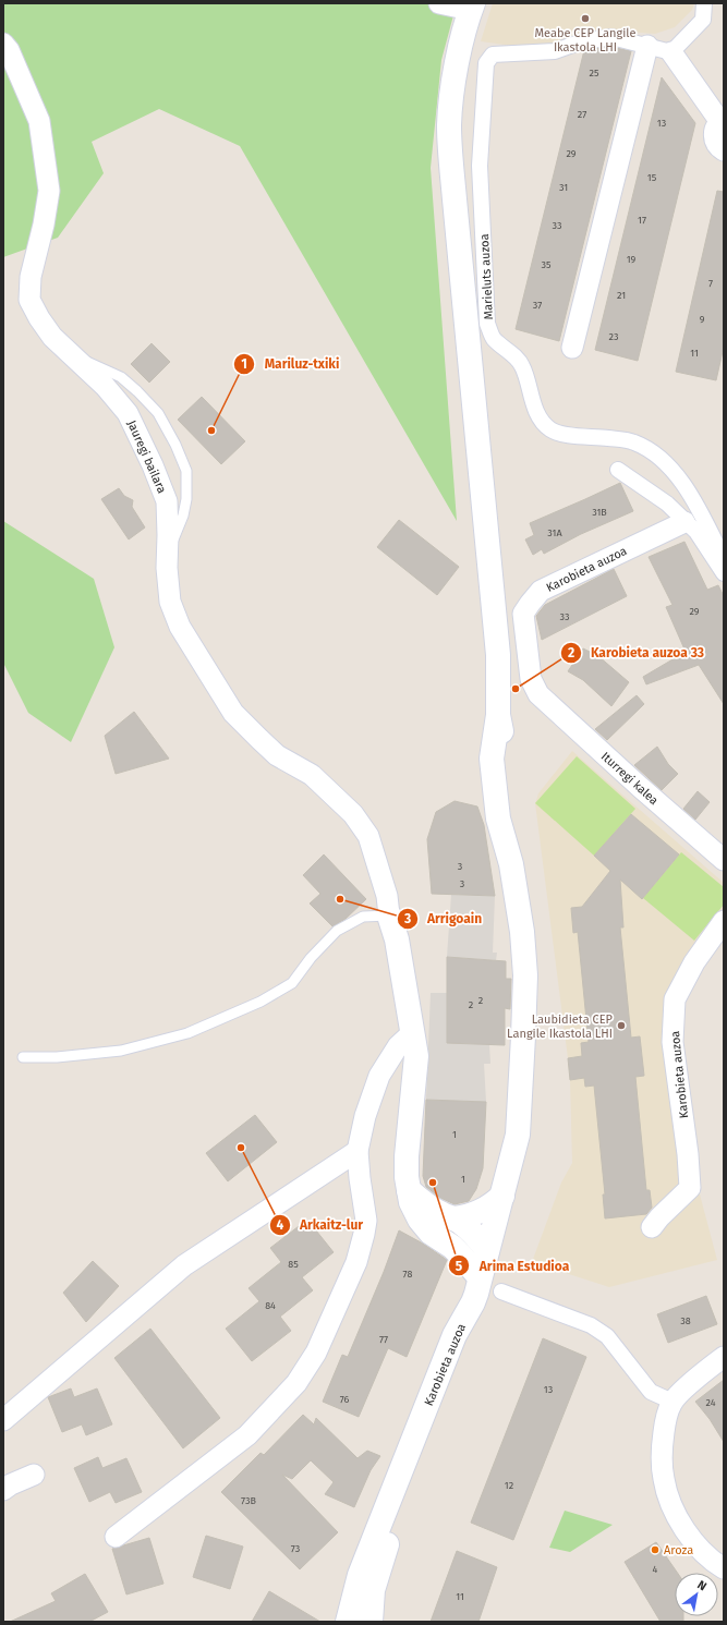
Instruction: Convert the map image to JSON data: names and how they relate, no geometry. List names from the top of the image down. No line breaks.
{"streets":{"main road":["Karobieta auzoa"],"street":["Marieluts auzoa","Jauregi bailara","Iturregi kalea"]},"crossings":[["Karobieta auzoa","Iturregi kalea"]],"places":["Meabe CEP Langile Ikastola LHI","Mariluz-txiki","Karobieta auzoa 33","Arrigoain","Laubidieta CEP Langile Ikastola LHI","Arkaitz-lur","Arima Estudioa","Aroza"],"house_numbers":["25","27","13","29","15","31","17","33","19","35","7","21","37","9","23","11","31B","31A","29","33","3","3","2","2","1","1","85","78","84","38","77","13","76","24","12","73B","73","4","11"],"north":"top right"}
